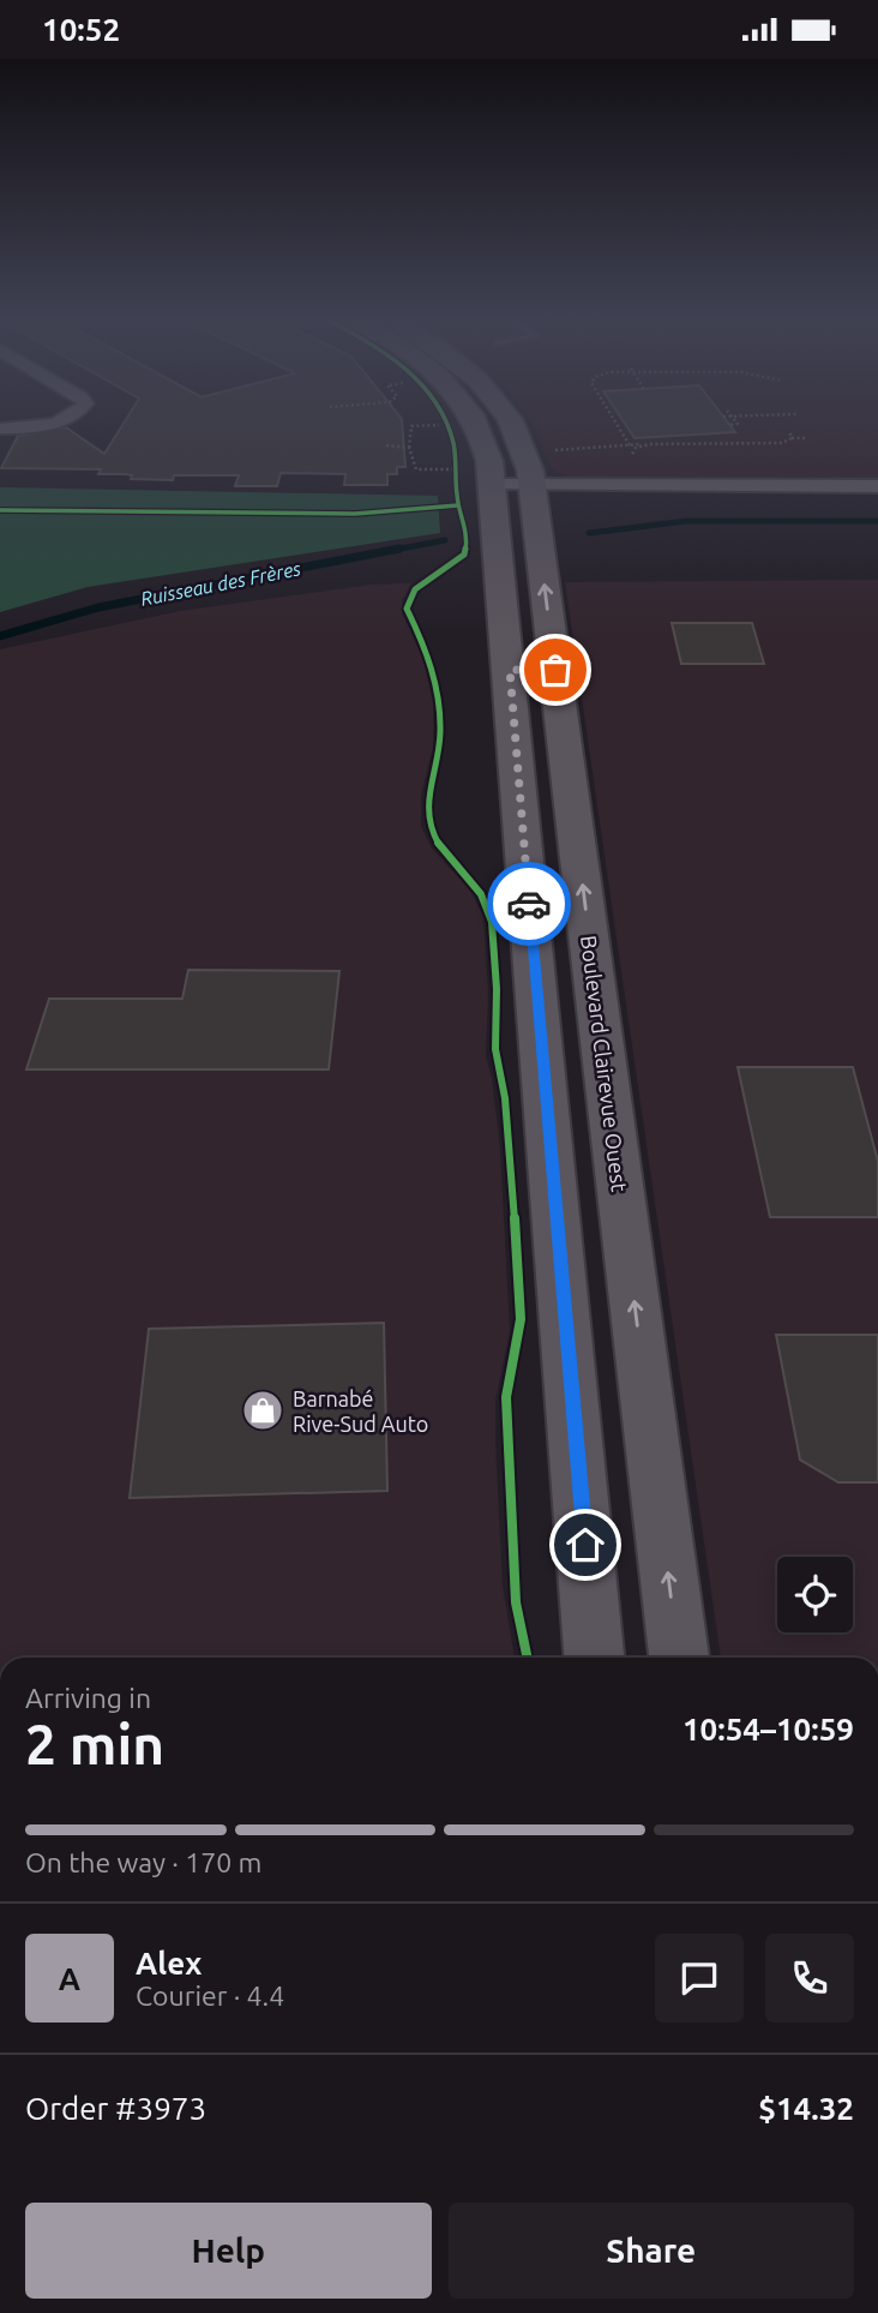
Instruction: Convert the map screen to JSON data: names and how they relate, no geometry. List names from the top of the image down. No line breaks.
{"streets":{"street":["Boulevard Clairevue Ouest"]},"water":["Ruisseau des Frères"],"places":{"shop":["Barnabé Rive-Sud Auto"]},"page":{"status":"10:52","heading":["2 min","Arriving in","10:54–10:59"],"panel":["Alex","Courier · 4.4","Order #3973","$14.32"],"bar":"On the way · 170 m","round":"A","buttons":["Help","Share"]}}
